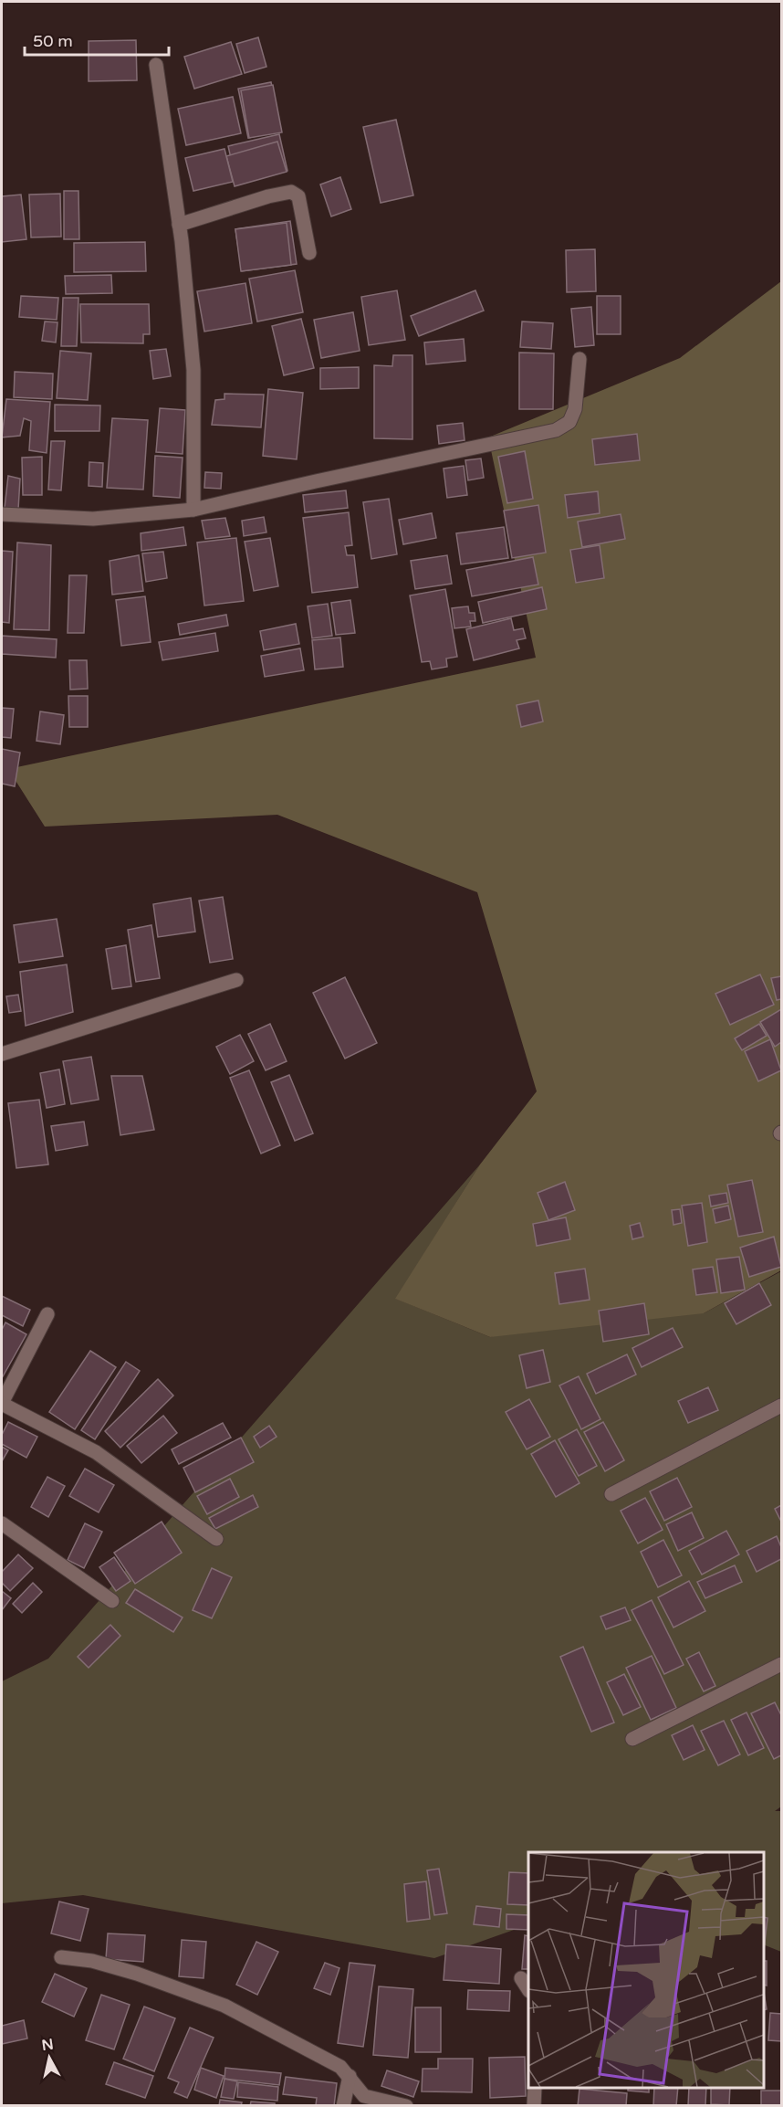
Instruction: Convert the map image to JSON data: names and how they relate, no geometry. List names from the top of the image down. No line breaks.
{"scale_bar":"50 m","north":"top"}
